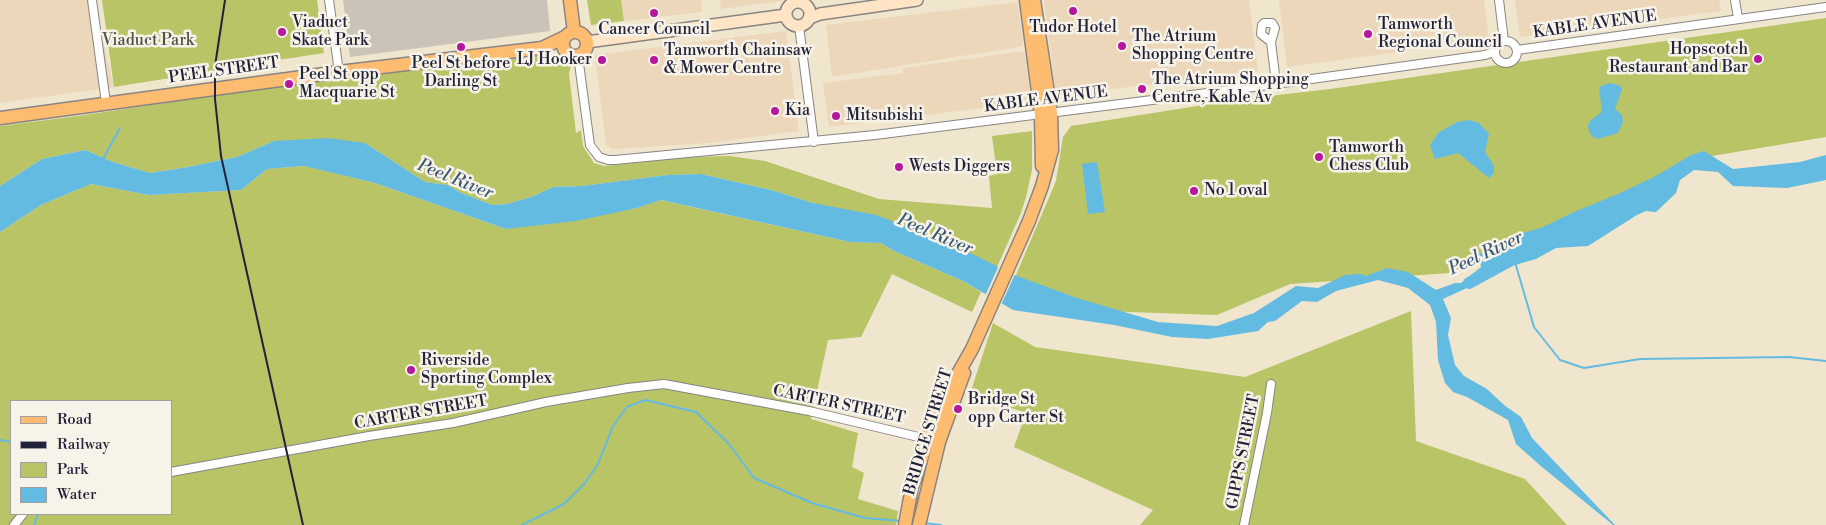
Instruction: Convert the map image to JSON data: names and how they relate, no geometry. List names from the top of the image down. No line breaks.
{"streets":{"main road":["PEEL STREET","BRIDGE STREET"],"street":["KABLE AVENUE","CARTER STREET","GIPPS STREET"]},"crossings":[["KABLE AVENUE","PEEL STREET"],["KABLE AVENUE","BRIDGE STREET"],["CARTER STREET","BRIDGE STREET"]],"water":["Peel River"],"parks":["Viaduct Park"],"places":["Tudor Hotel","Cancer Council","Viaduct Skate Park","Tamworth Regional Council","The Atrium Shopping Centre","Peel St before Darling St","Hopscotch Restaurant and Bar","LJ Hooker","Tamworth Chainsaw & Mower Centre","Peel St opp Macquarie St","The Atrium Shopping Centre, Kable Av","Kia","Mitsubishi","Tamworth Chess Club","Wests Diggers","No 1 oval","Riverside Sporting Complex","Bridge St opp Carter St"],"legend":["Road","Railway","Park","Water"]}
